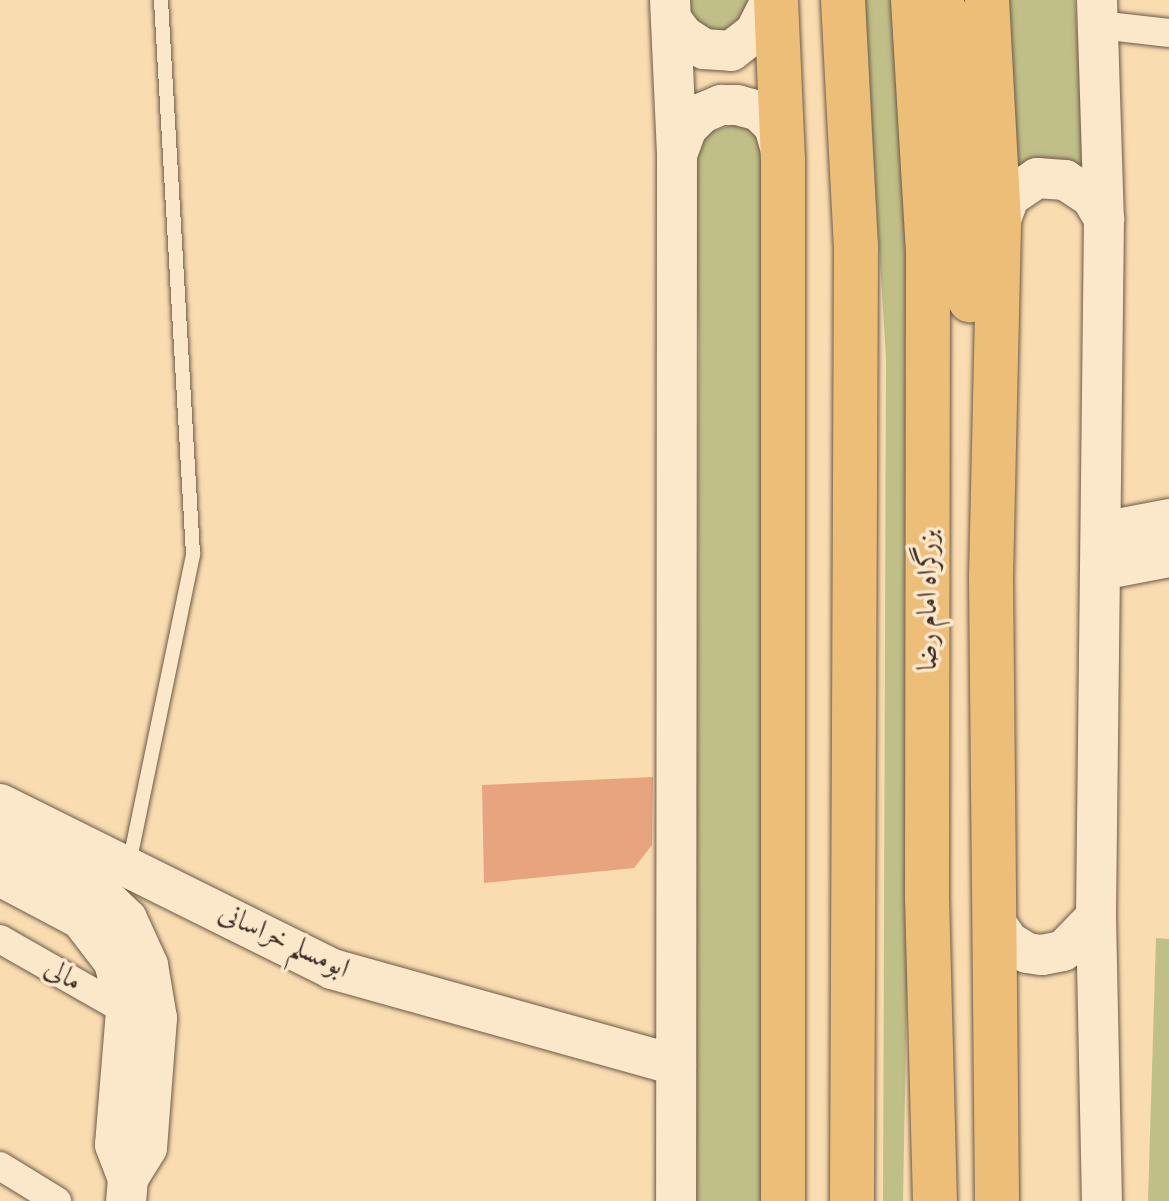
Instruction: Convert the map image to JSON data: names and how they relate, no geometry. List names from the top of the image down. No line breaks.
{"streets":{"highway":["بزرگراه امام رضا"],"main road":["ابومسلم خراسانی"],"street":["مالی"]}}
